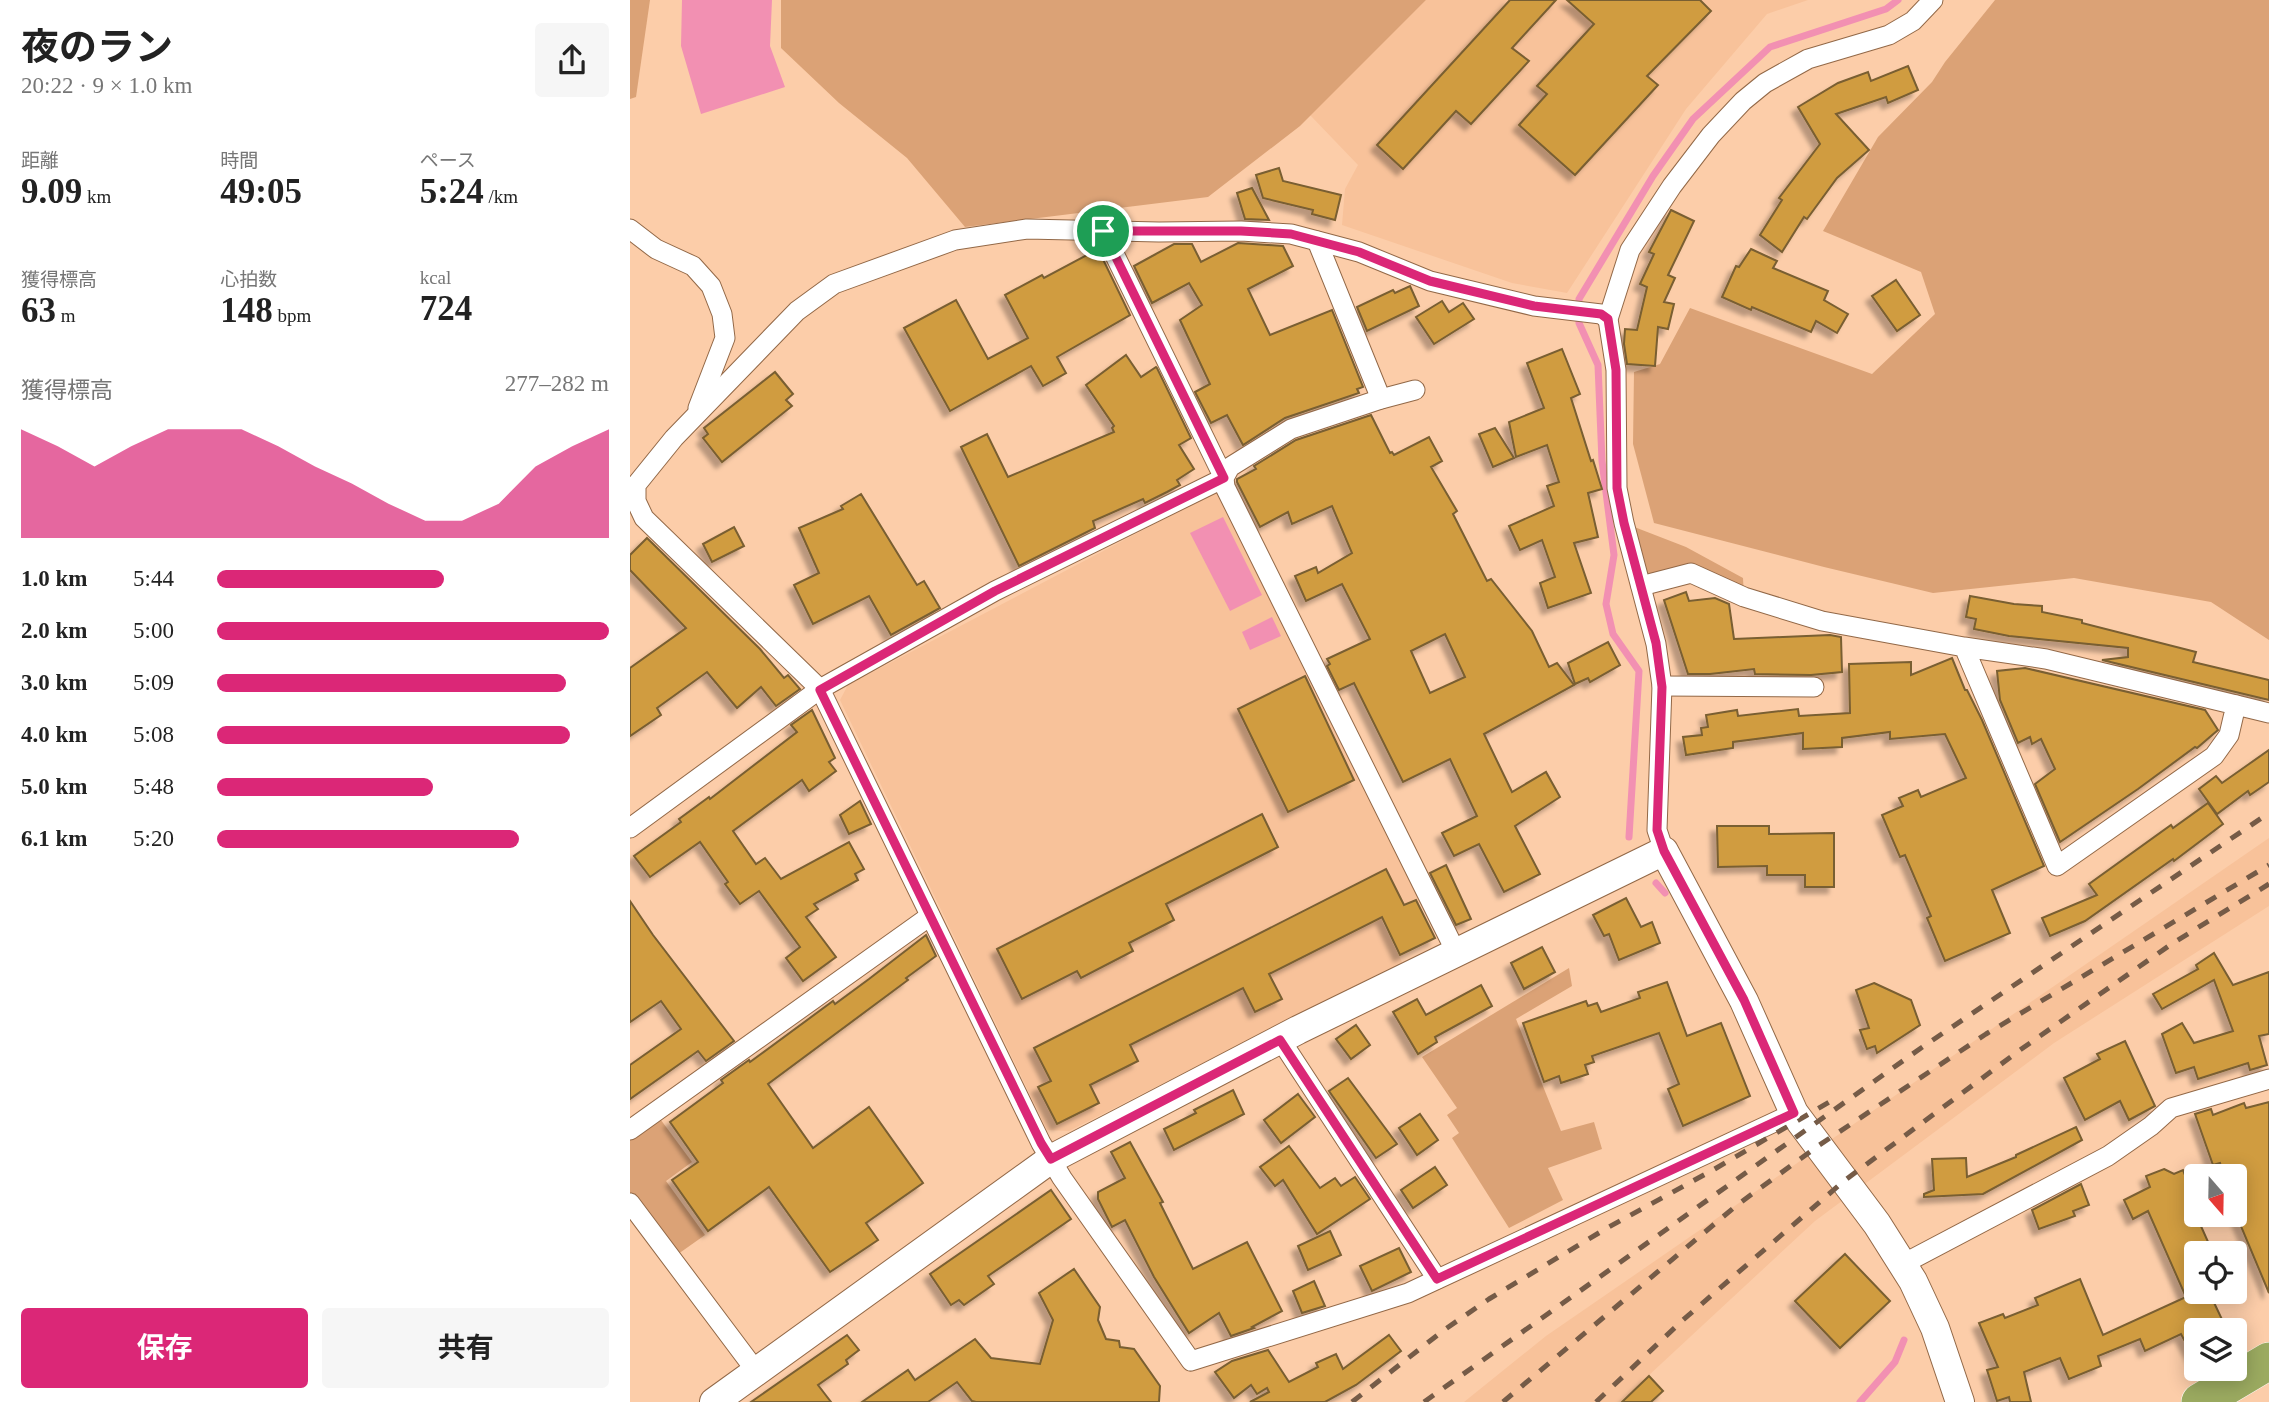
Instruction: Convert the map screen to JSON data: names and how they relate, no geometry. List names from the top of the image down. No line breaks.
{"north":"bottom","page":{"heading":["夜のラン","20:22 · 9 × 1.0 km"],"stats":[["距離","9.09 km"],["時間","49:05"],["ペース","5:24 /km"],["獲得標高","63 m"],["心拍数","148 bpm"],["kcal","724"]],"chart":["獲得標高","277–282 m"],"list":[{"name":"1.0 km","note":"5:44"},{"name":"2.0 km","note":"5:00"},{"name":"3.0 km","note":"5:09"},{"name":"4.0 km","note":"5:08"},{"name":"5.0 km","note":"5:48"},{"name":"6.1 km","note":"5:20"}],"buttons":["保存","共有"]}}
